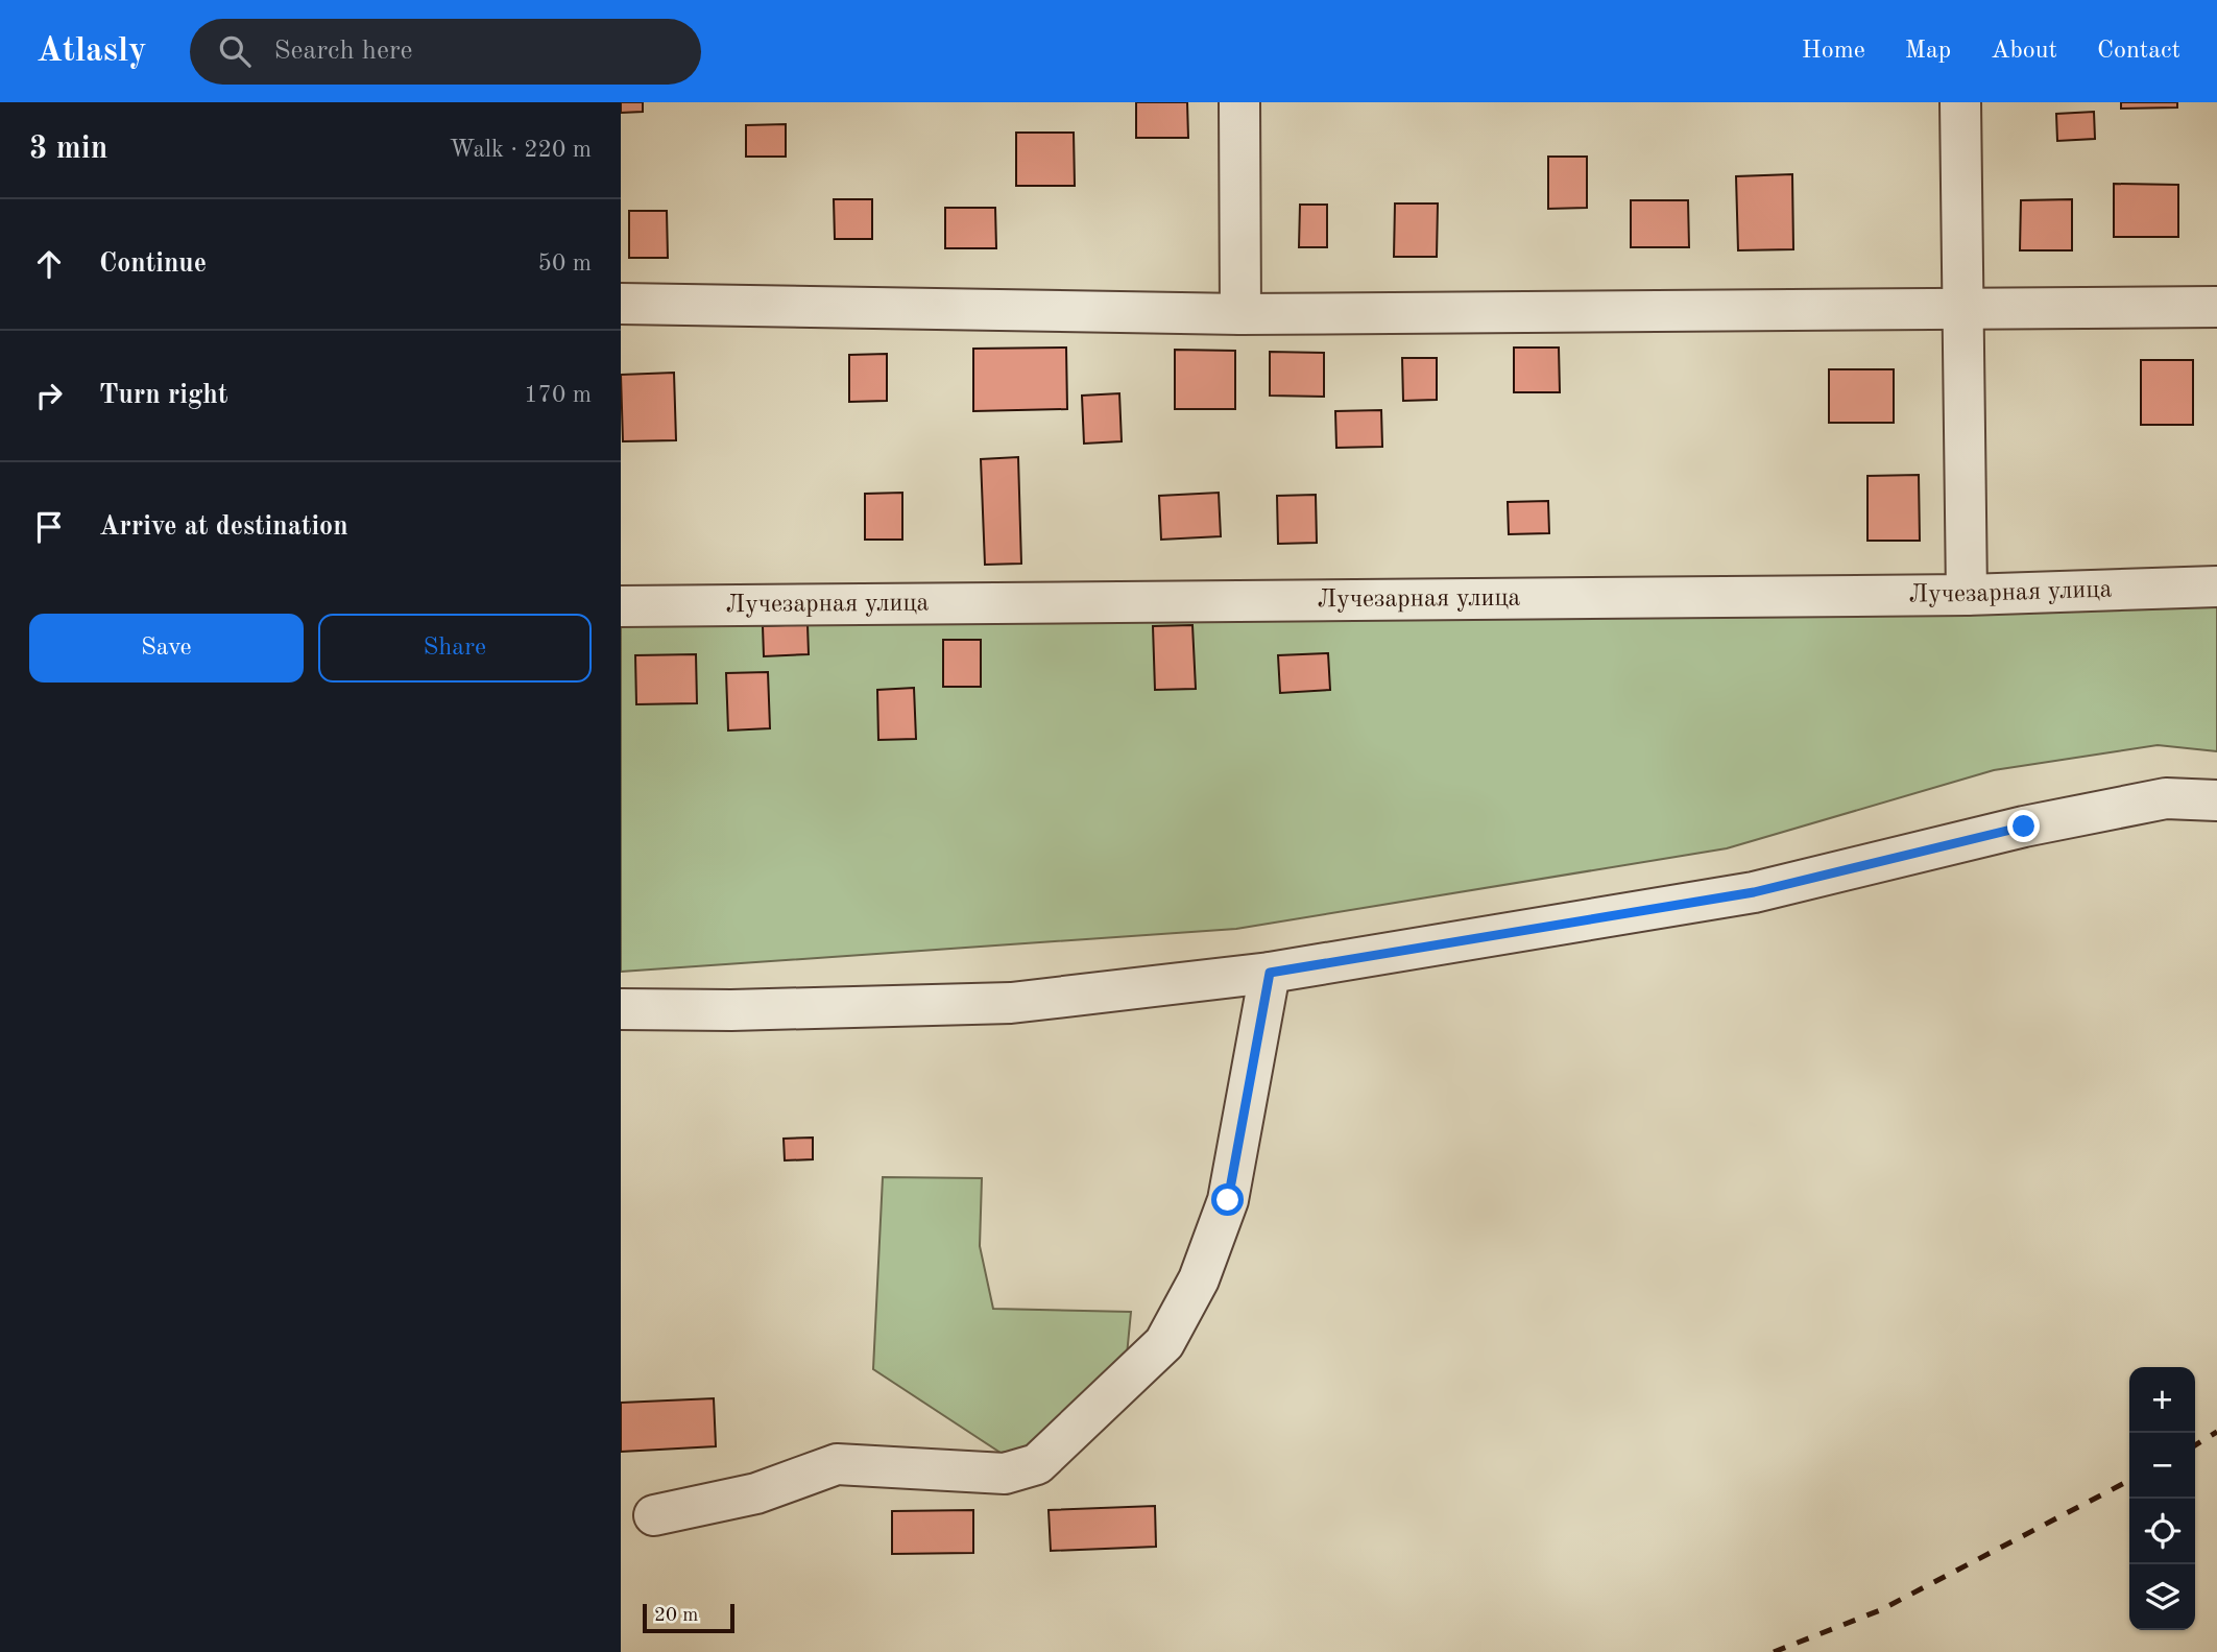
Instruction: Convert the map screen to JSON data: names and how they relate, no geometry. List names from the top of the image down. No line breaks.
{"streets":{"street":["Лучезарная улица"]},"scale_bar":"20 m","page":{"header":"Atlasly","search":"Search here","nav":["Home","Map","About","Contact"],"heading":["3 min","Walk · 220 m"],"list":[["Continue","50 m"],["Turn right","170 m"],"Arrive at destination"],"buttons":["Save","Share"],"map_buttons":["+","−"],"scale":"20 m"}}
